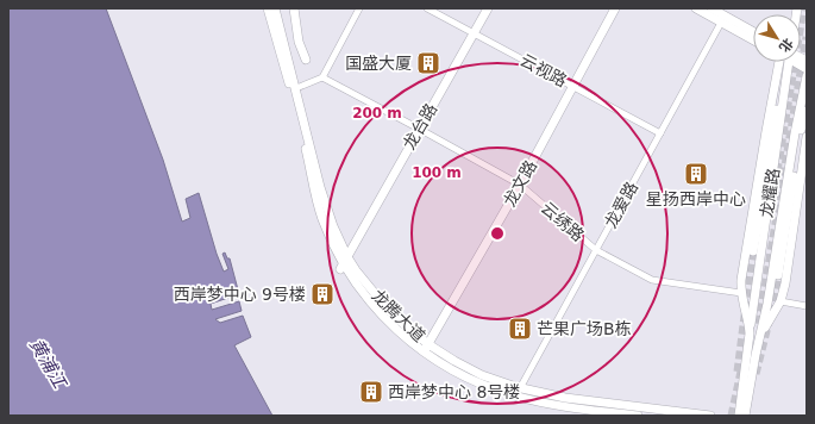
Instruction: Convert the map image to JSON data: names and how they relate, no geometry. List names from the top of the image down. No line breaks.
{"streets":{"main road":["龙台路","龙文路","龙耀路","龙腾大道"],"street":["云视路","龙爱路","云绣路"]},"crossings":[["云视路","龙台路"],["云视路","龙文路"],["云视路","龙爱路"],["龙台路","云绣路"],["龙台路","龙腾大道"],["龙文路","云绣路"],["龙文路","龙腾大道"],["龙耀路","云绣路"],["龙爱路","云绣路"],["龙爱路","龙腾大道"]],"water":["黄浦江"],"places":{"building":["国盛大厦","星扬西岸中心","西岸梦中心 9号楼","芒果广场B栋","西岸梦中心 8号楼"]},"north":"bottom right","rings":["200 m","100 m"]}
